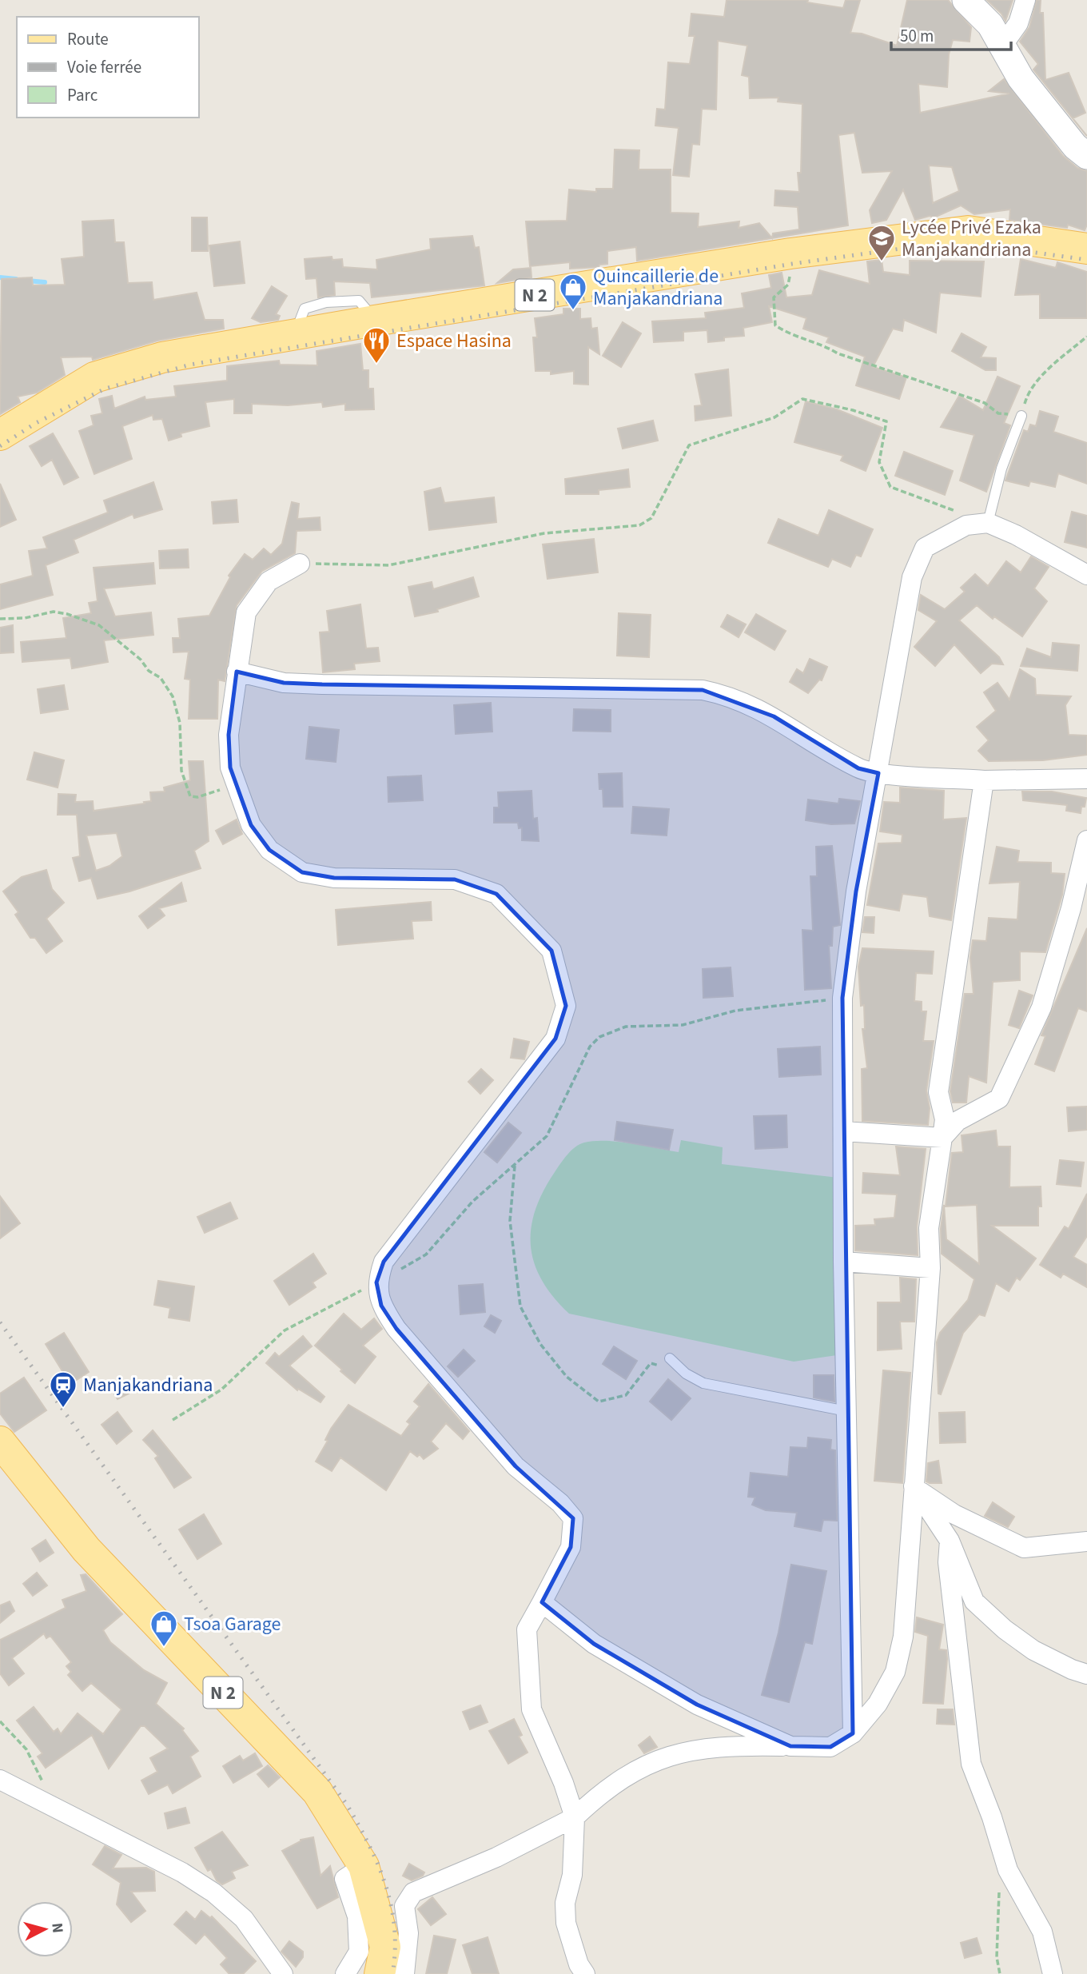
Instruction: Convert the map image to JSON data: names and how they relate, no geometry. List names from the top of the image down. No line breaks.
{"streets":{"main road":["N 2"]},"places":{"school or university":["Lycée Privé Ezaka Manjakandriana"],"shop":["Quincaillerie de Manjakandriana","Tsoa Garage"],"restaurant":["Espace Hasina"],"station":["Manjakandriana"]},"legend":["Route","Voie ferrée","Parc"],"scale_bar":"50 m","north":"right"}
